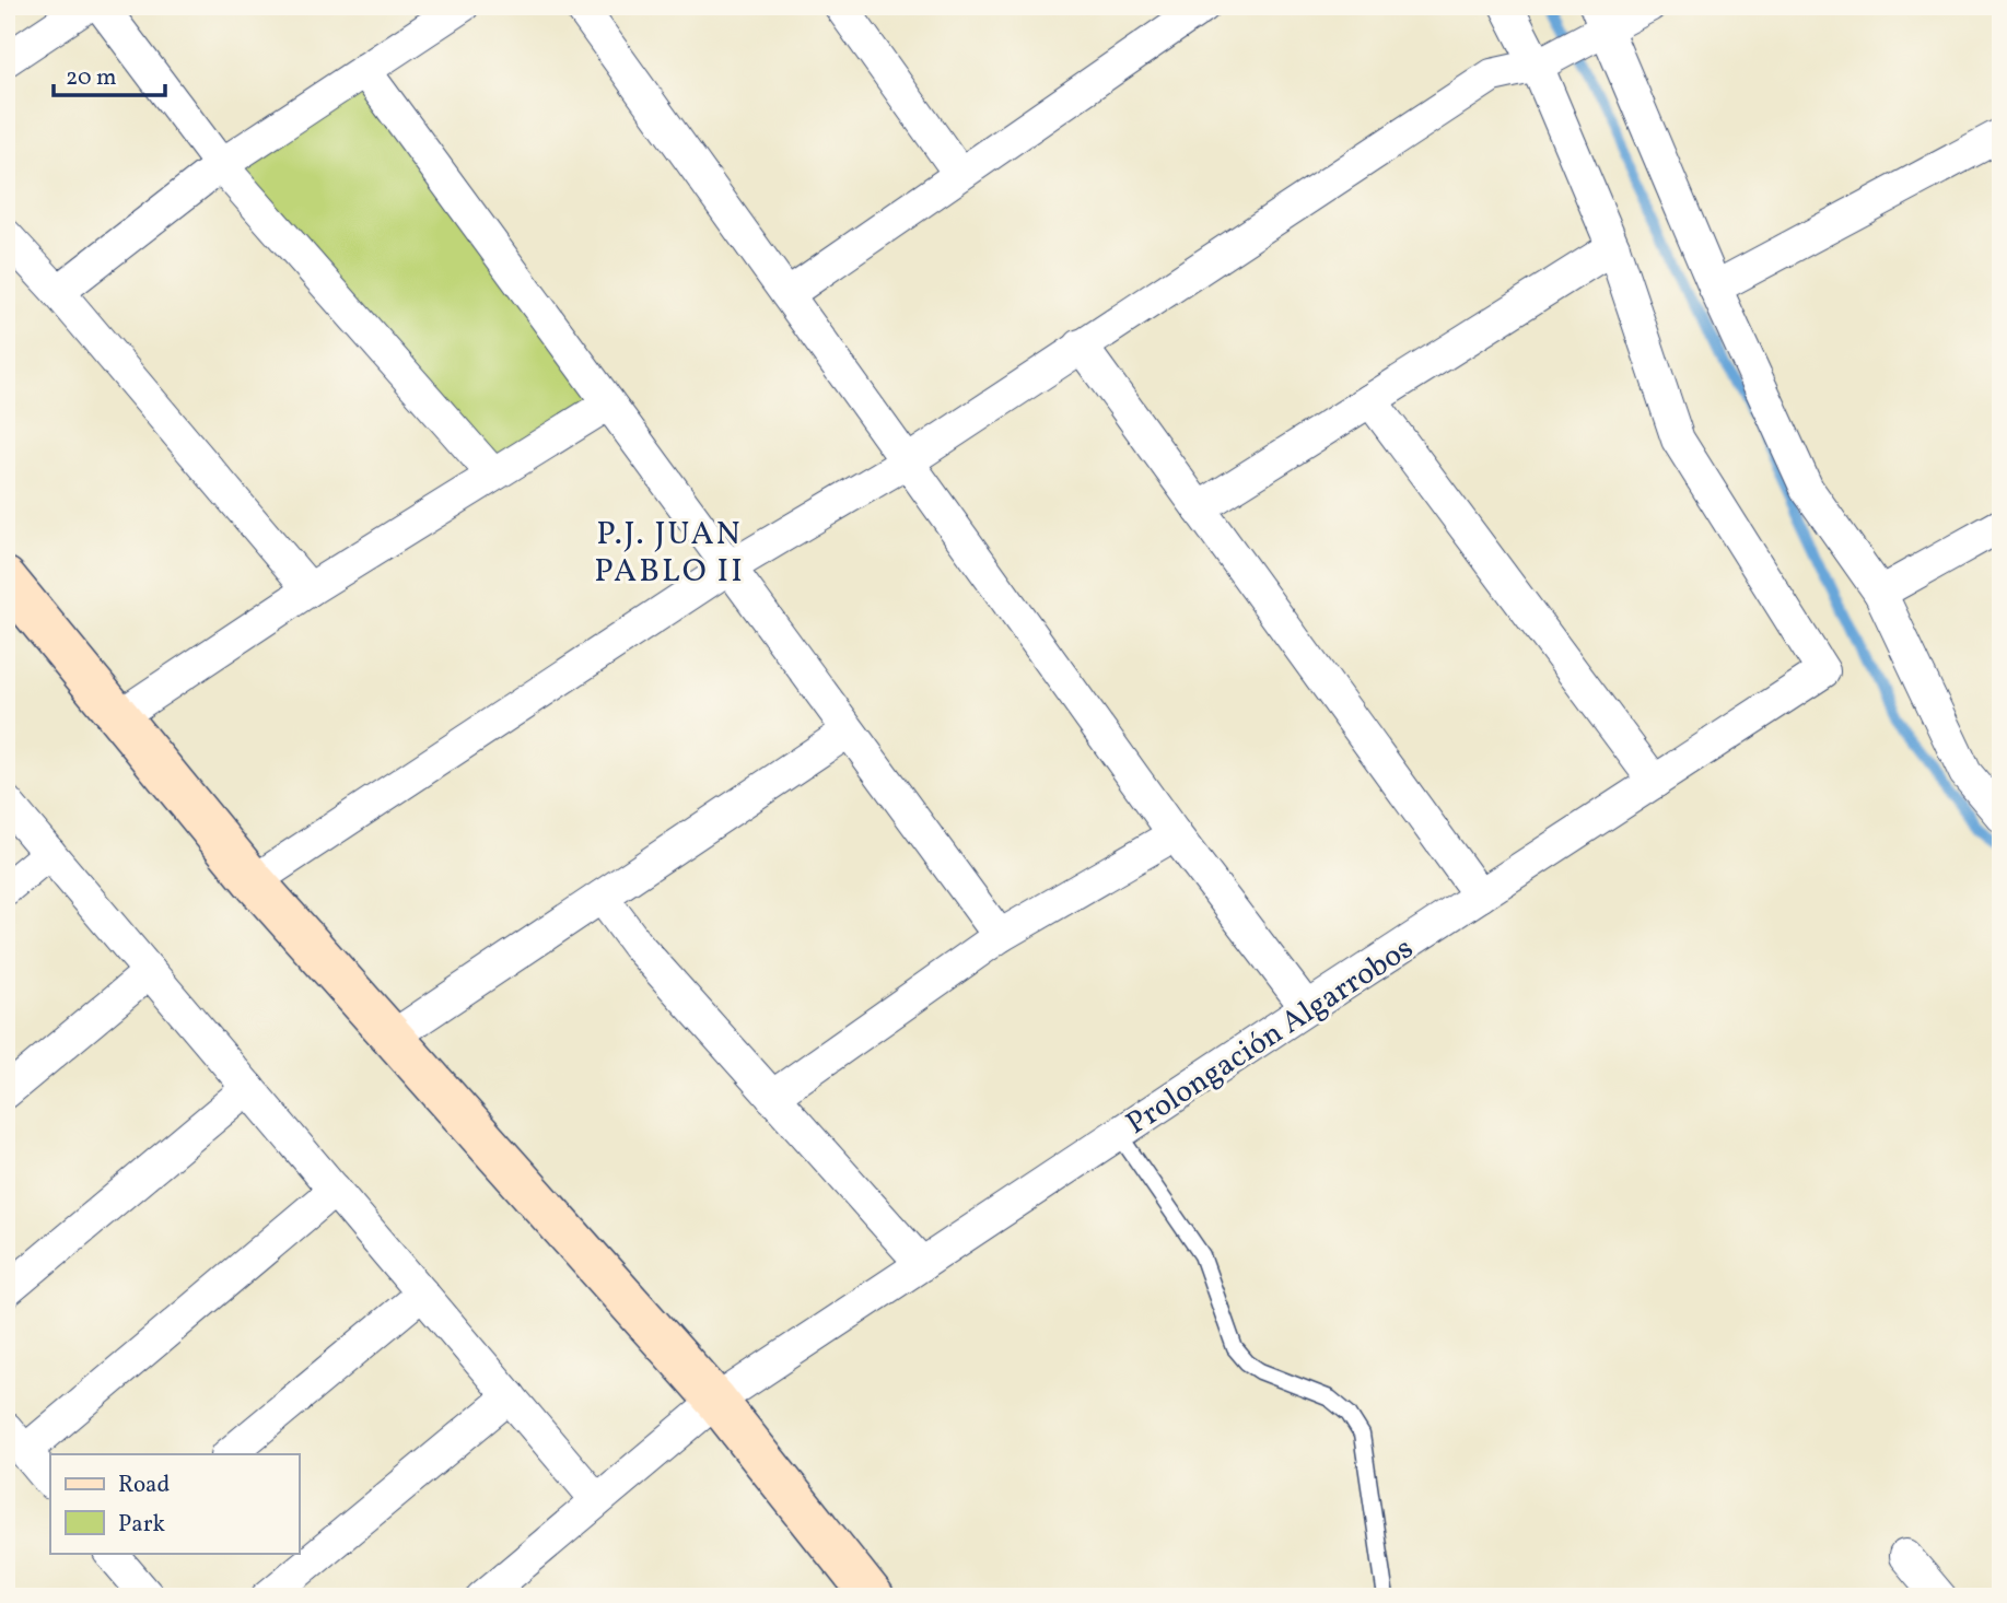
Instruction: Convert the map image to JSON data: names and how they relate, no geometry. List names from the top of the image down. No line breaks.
{"streets":{"street":["Prolongación Algarrobos"]},"districts":["P.J. JUAN PABLO II"],"legend":["Road","Park"],"scale_bar":"20 m"}
